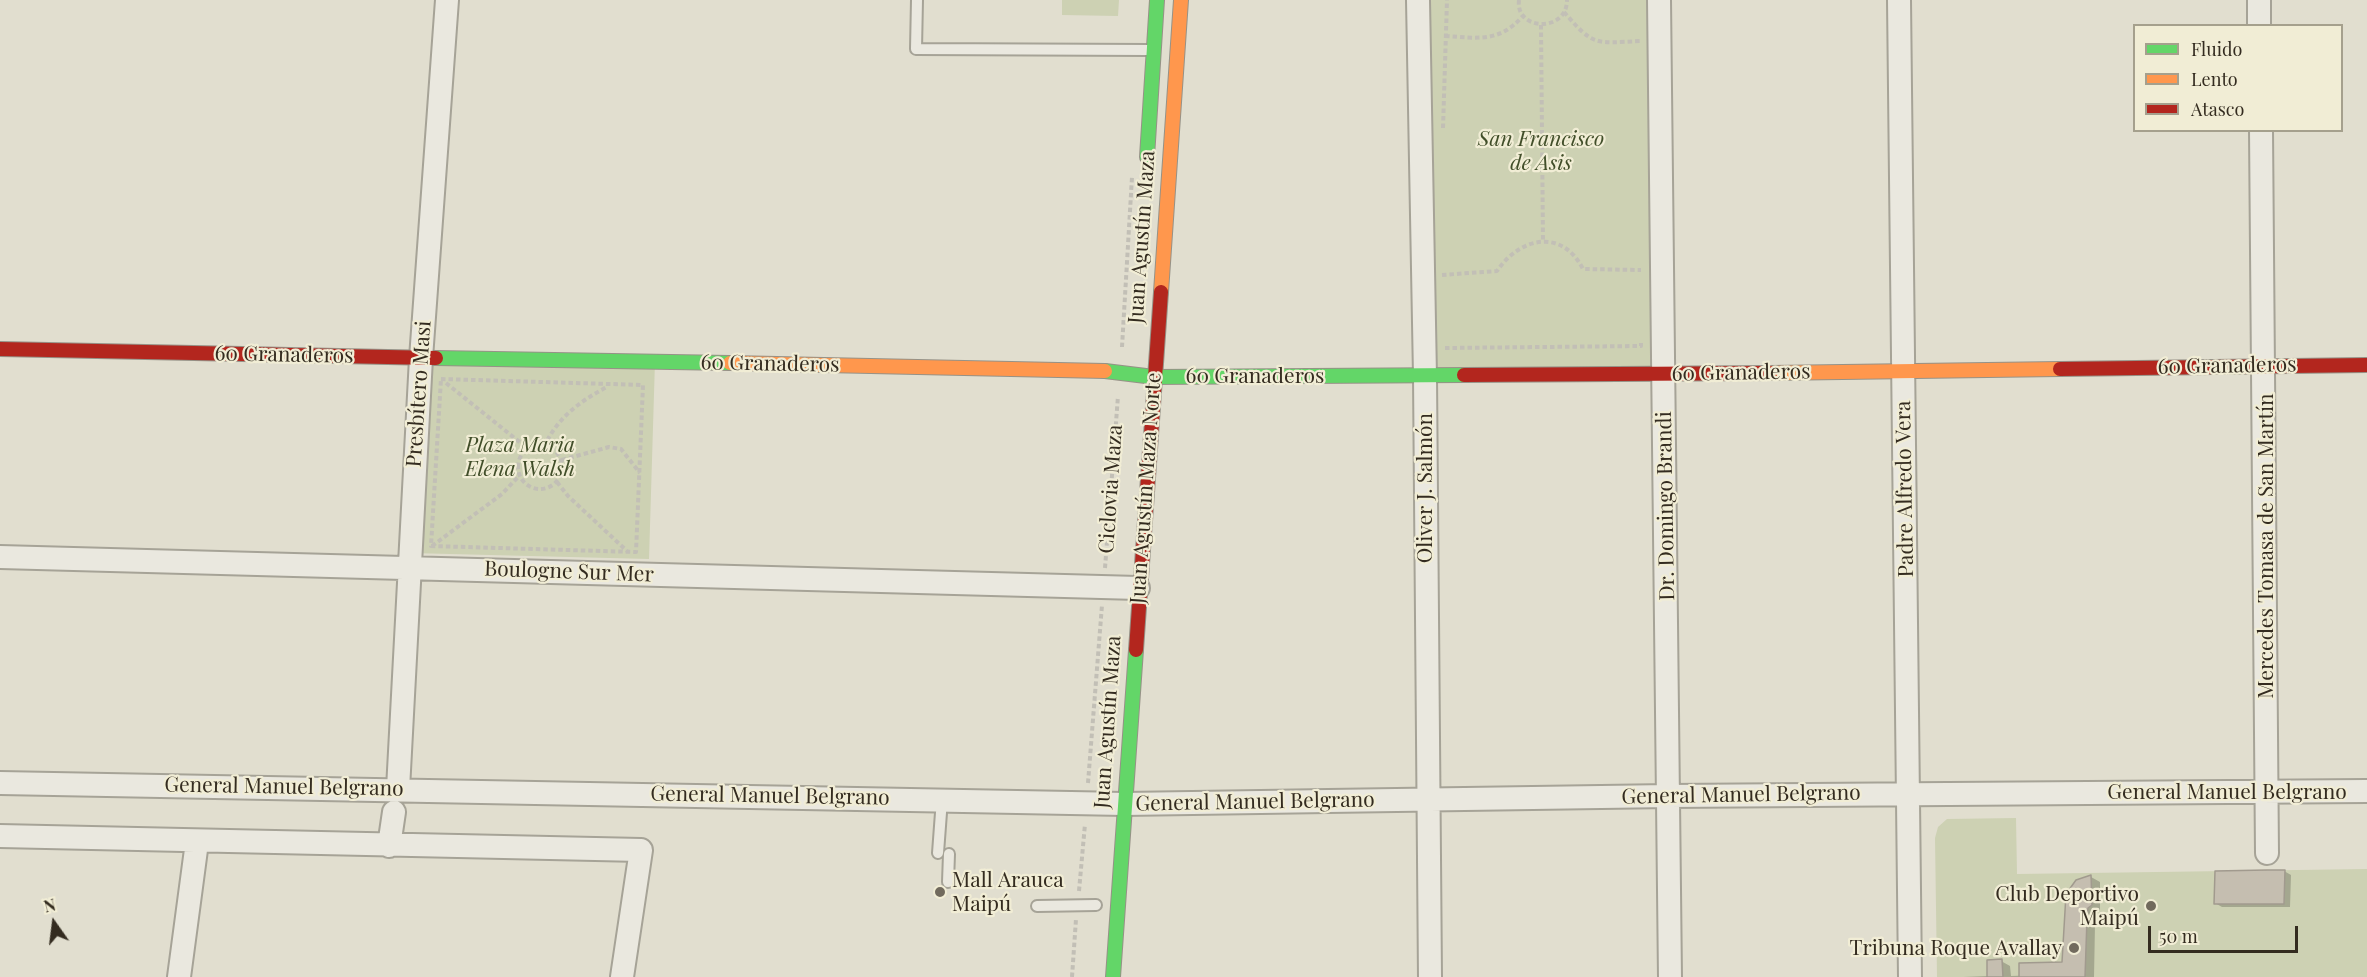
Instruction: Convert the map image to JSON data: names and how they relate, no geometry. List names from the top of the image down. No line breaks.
{"streets":{"street":["Juan Agustín Maza","60 Granaderos","Presbítero Masi","Juan Agustín Maza Norte","Oliver J. Salmón","Padre Alfredo Vera","Dr. Domingo Brandi","Mercedes Tomasa de San Martín","Boulogne Sur Mer","General Manuel Belgrano"],"path":["Ciclovia Maza"]},"crossings":[["Juan Agustín Maza","Ciclovia Maza"],["60 Granaderos","Presbítero Masi"],["60 Granaderos","Juan Agustín Maza Norte"],["60 Granaderos","Oliver J. Salmón"],["60 Granaderos","Ciclovia Maza"],["60 Granaderos","Padre Alfredo Vera"],["60 Granaderos","Dr. Domingo Brandi"],["60 Granaderos","Mercedes Tomasa de San Martín"],["Presbítero Masi","Boulogne Sur Mer"],["Presbítero Masi","General Manuel Belgrano"],["Juan Agustín Maza Norte","Ciclovia Maza"],["Juan Agustín Maza Norte","Boulogne Sur Mer"],["Juan Agustín Maza Norte","General Manuel Belgrano"],["Oliver J. Salmón","General Manuel Belgrano"],["Ciclovia Maza","Boulogne Sur Mer"],["Ciclovia Maza","General Manuel Belgrano"],["Padre Alfredo Vera","General Manuel Belgrano"],["Dr. Domingo Brandi","General Manuel Belgrano"],["Mercedes Tomasa de San Martín","General Manuel Belgrano"]],"parks":["San Francisco de Asis","Plaza Maria Elena Walsh"],"places":["Mall Arauca Maipú","Club Deportivo Maipú","Tribuna Roque Avallay"],"legend":["Fluido","Lento","Atasco"],"scale_bar":"50 m","north":"top"}
